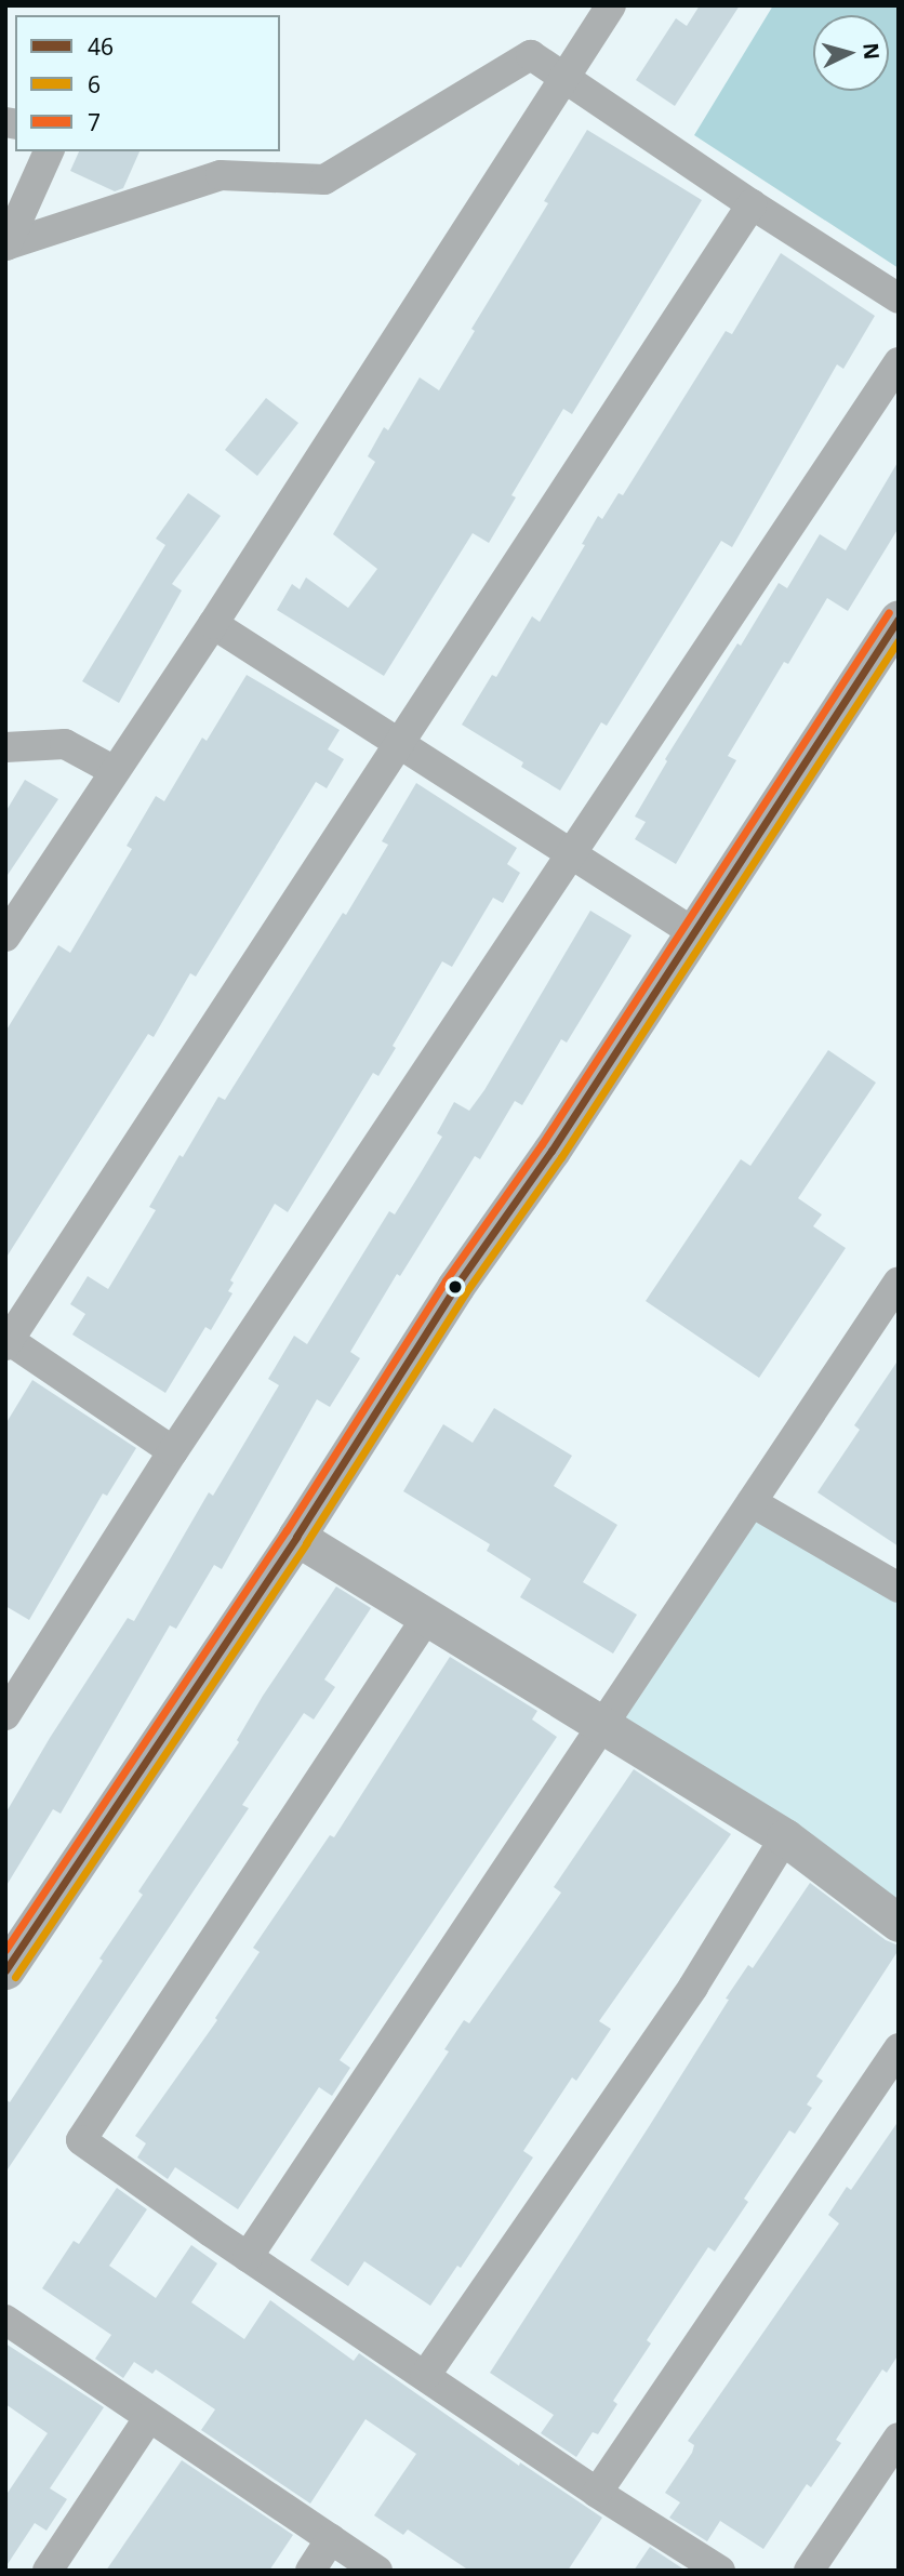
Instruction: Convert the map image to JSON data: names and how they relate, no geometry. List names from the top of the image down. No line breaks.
{"lines":["transit line 7","transit line 46","transit line 6"],"legend":["46","6","7"],"north":"right"}
